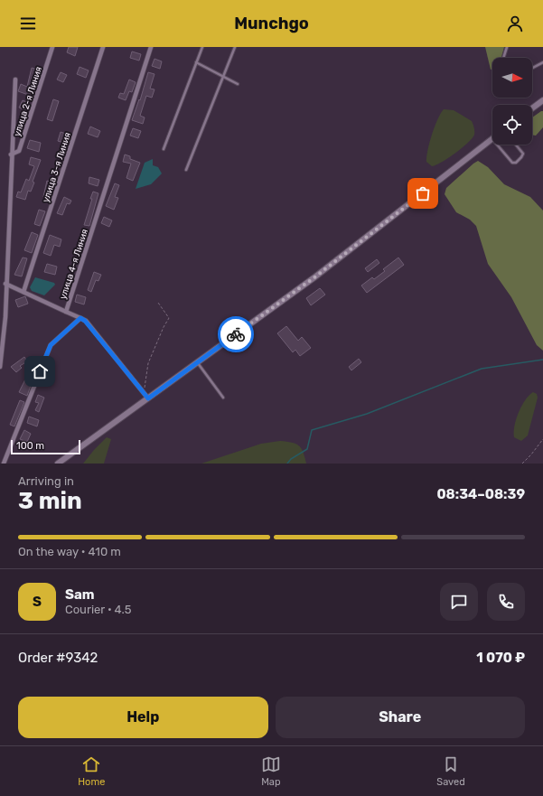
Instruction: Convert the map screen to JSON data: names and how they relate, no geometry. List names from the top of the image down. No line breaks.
{"streets":{"street":["улица 2-я Линия","улица 3-я Линия","улица 4-я Линия"]},"scale_bar":"100 m","north":"right","page":{"header":"Munchgo","scale":"100 m","heading":["3 min","Arriving in","08:34–08:39"],"panel":["Sam","Courier · 4.5","Order #9342","1 070 ₽"],"bar":"On the way · 410 m","round":"S","buttons":["Help","Share"],"tabs":["Home","Map","Saved"]}}
